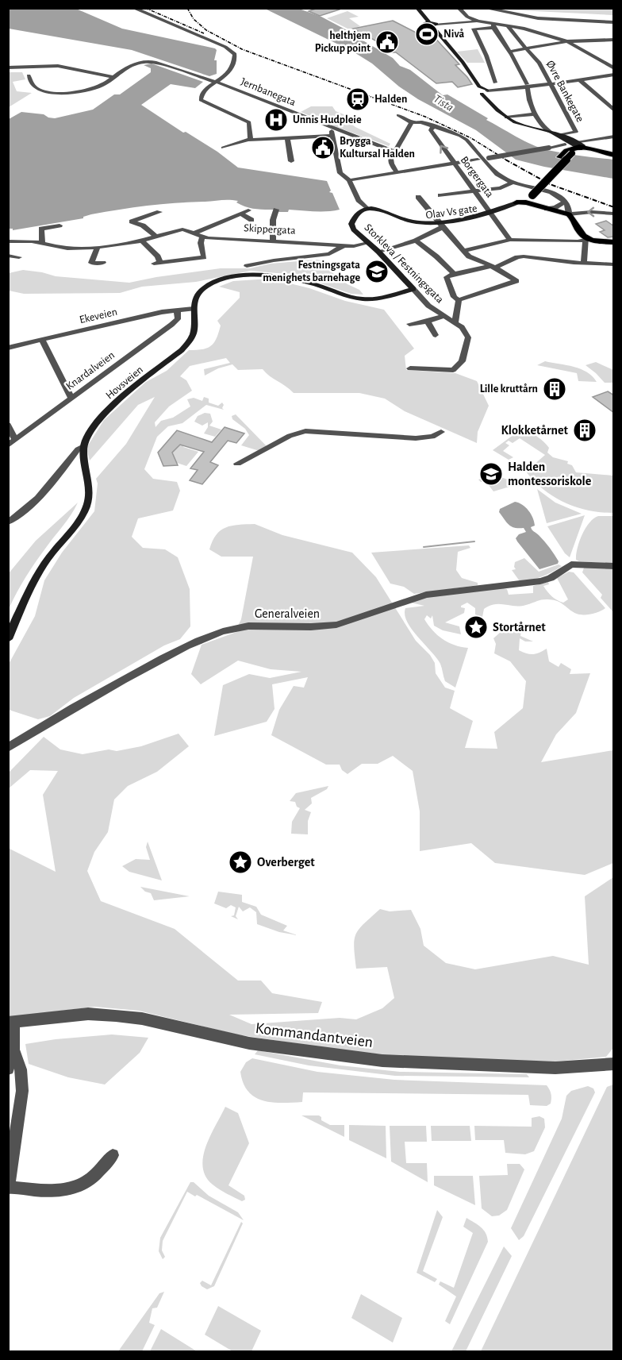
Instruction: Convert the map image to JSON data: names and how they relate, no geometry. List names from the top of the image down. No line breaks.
{"streets":{"main road":["Olav Vs gate"],"street":["Øvre Bankegate","Jernbanegata","Borgergata","Skippergata","Storkleva / Festningsgata","Ekeveien","Knardalveien","Hovsveien","Generalveien","Kommandantveien"]},"crossings":[["Borgergata","Olav Vs gate"],["Olav Vs gate","Storkleva / Festningsgata"],["Storkleva / Festningsgata","Hovsveien"],["Ekeveien","Knardalveien"],["Ekeveien","Hovsveien"]],"water":["Tista"],"places":{"sports":["Nivå"],"public building":["helthjem Pickup point","Brygga Kultursal Halden"],"station":["Halden"],"hospital":["Unnis Hudpleie"],"school or university":["Festningsgata menighets barnehage","Halden montessoriskole"],"building":["Lille kruttårn","Klokketårnet"],"place":["Stortårnet","Overberget"]}}
